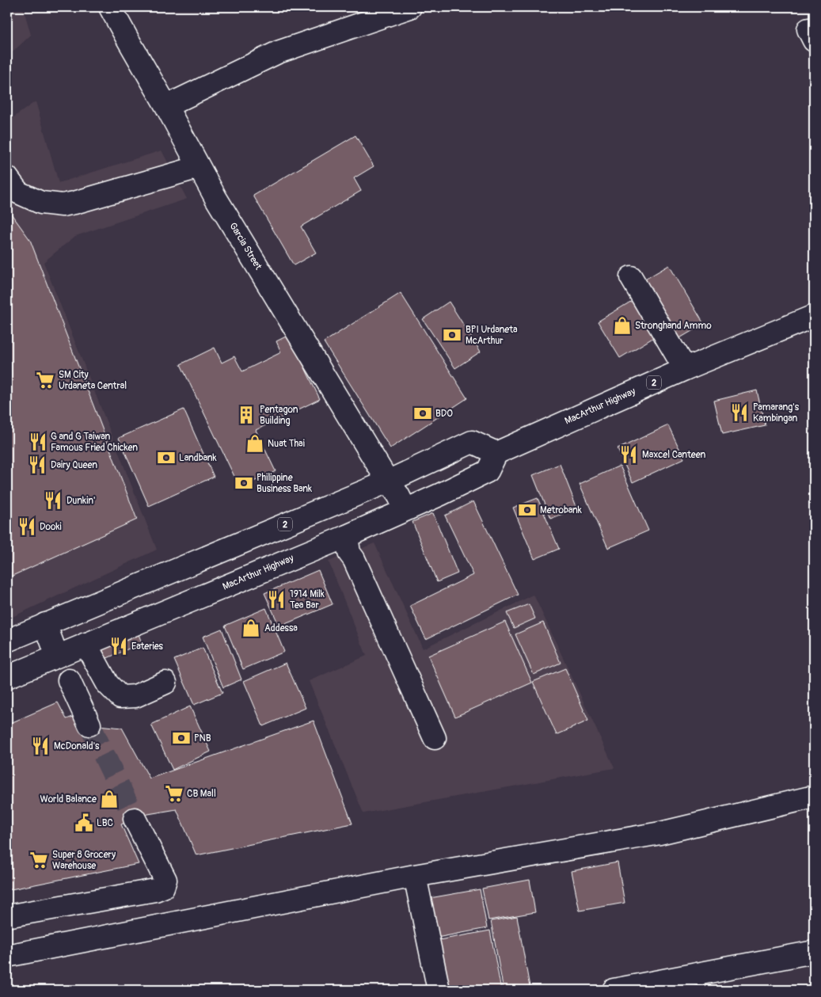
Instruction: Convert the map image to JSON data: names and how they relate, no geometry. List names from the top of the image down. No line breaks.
{"streets":{"street":["Garcia Street","2","MacArthur Highway"]},"crossings":[["Garcia Street","2"],["Garcia Street","MacArthur Highway"],["2","MacArthur Highway"]],"places":{"shop":["Stronghand Ammo","Nuat Thai","Addessa","World Balance"],"bank":["BPI Urdaneta McArthur","BDO","Landbank","Philippine Business Bank","Metrobank","PNB"],"supermarket":["SM City Urdaneta Central","CB Mall","Super 8 Grocery Warehouse"],"restaurant":["Pamarang's Kambingan","G and G Taiwan Famous Fried Chicken","Maxcel Canteen","Dairy Queen","Dunkin'","Dooki","1914 Milk Tea Bar","Eateries","McDonald's"],"building":["Pentagon Building"],"public building":["LBC"]}}
